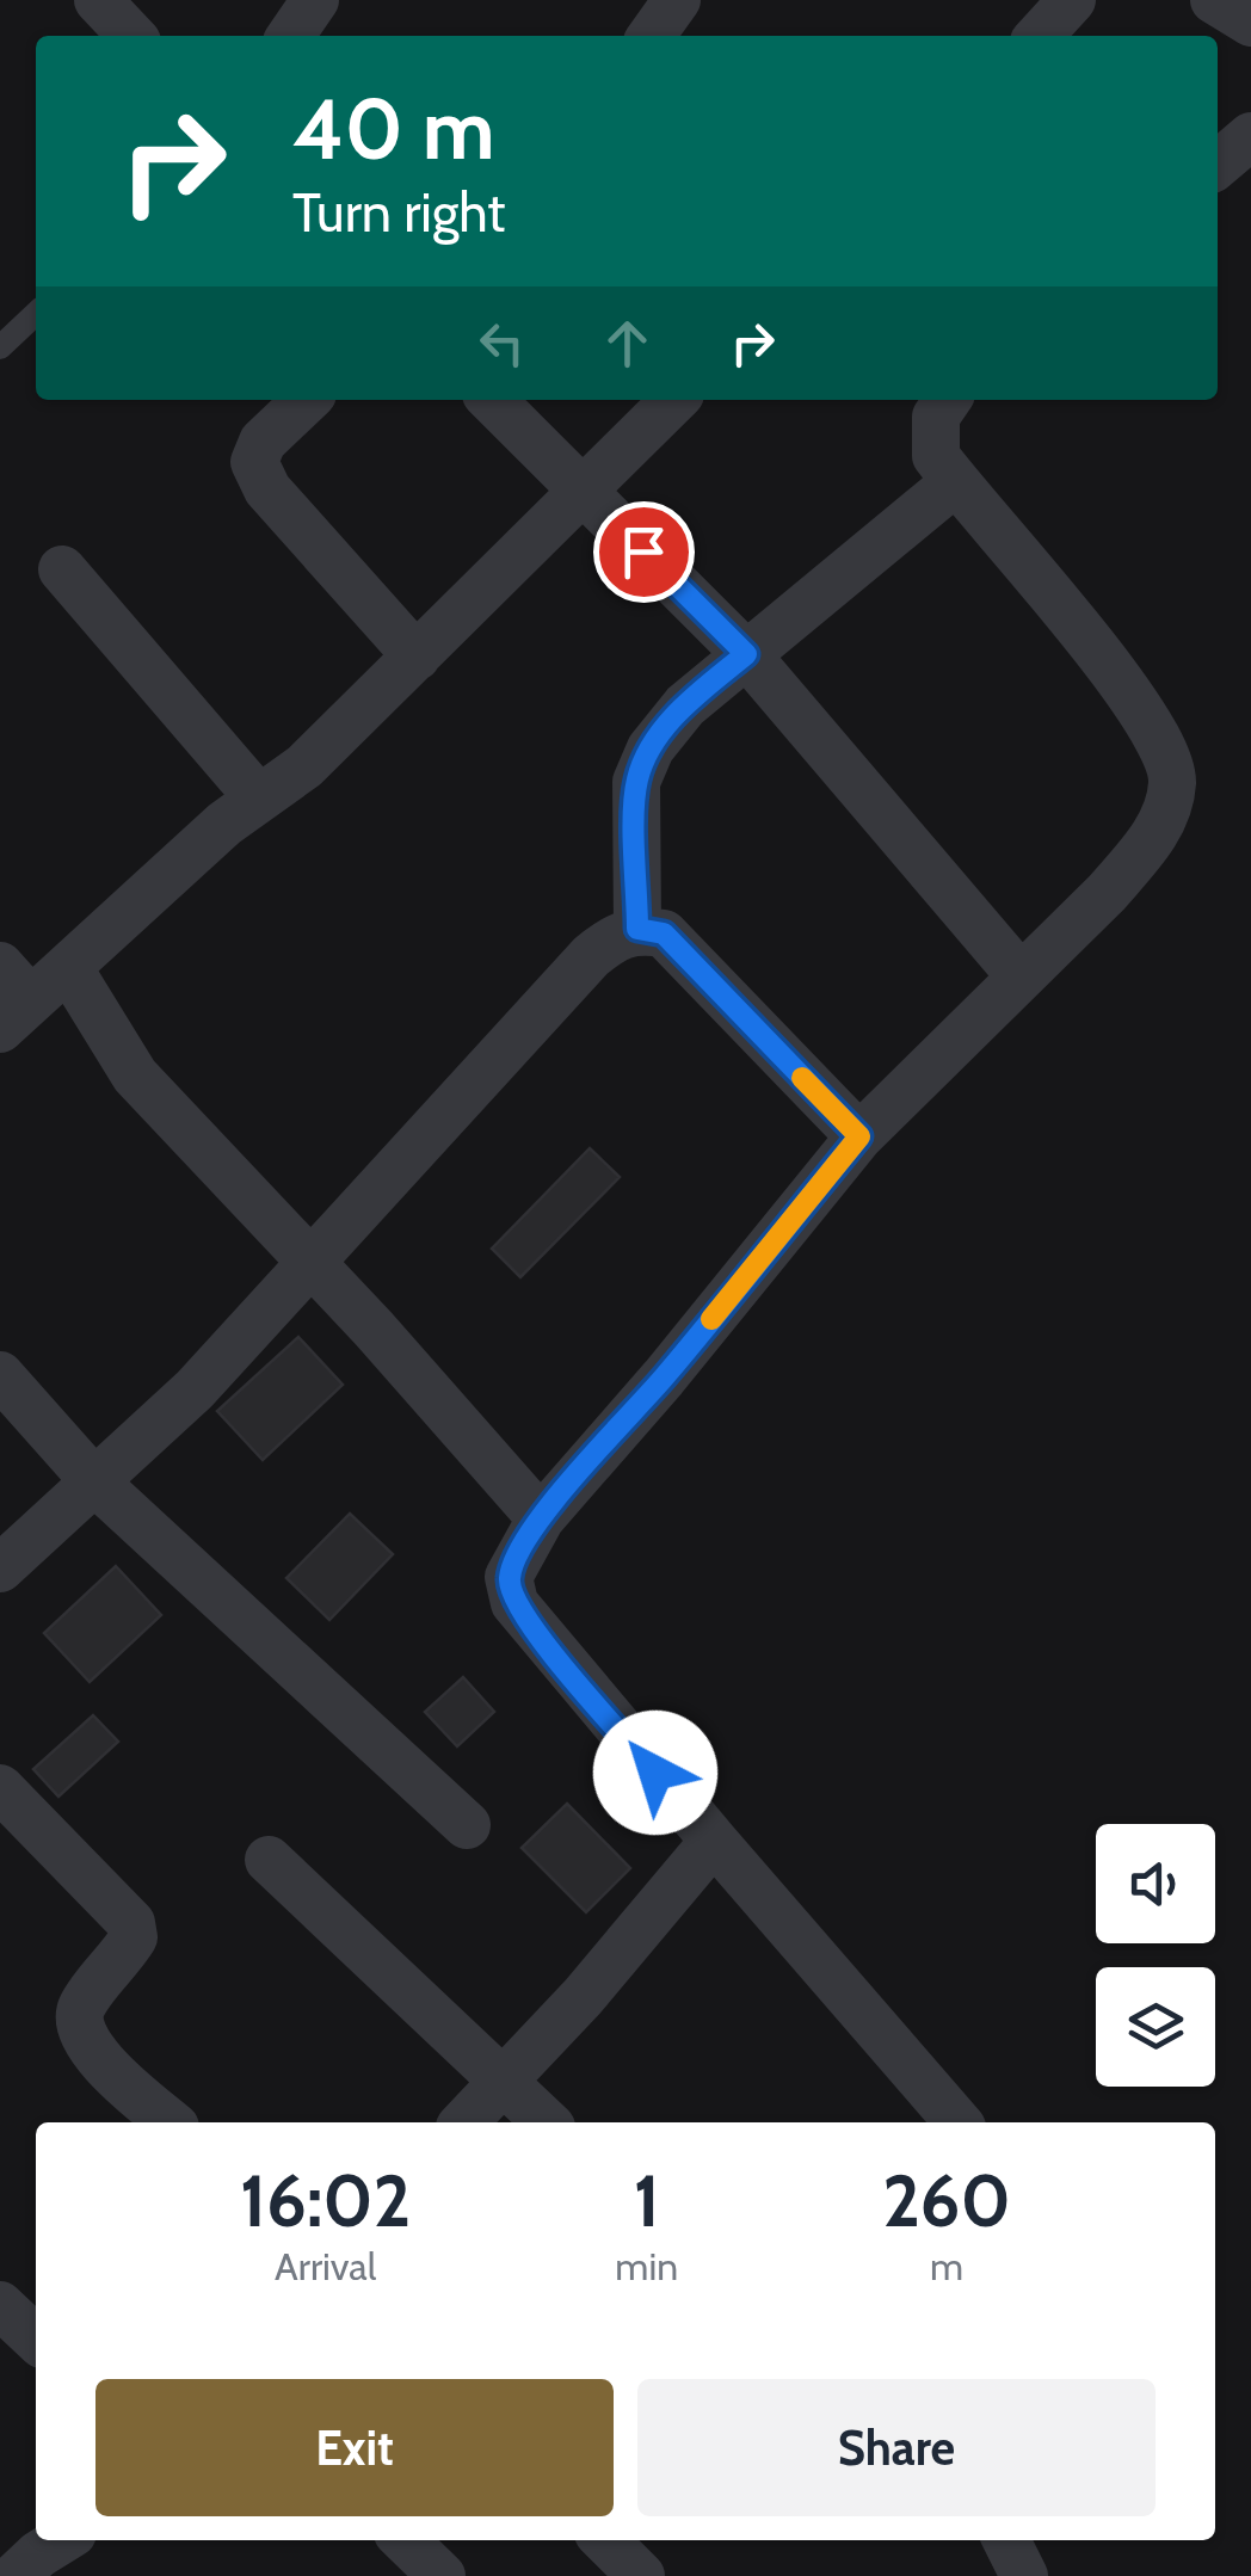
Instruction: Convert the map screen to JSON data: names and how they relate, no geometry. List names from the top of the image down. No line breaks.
{"page":{"turn":["40 m","Turn right"],"eta":["16:02","Arrival","1","min","260","m"],"buttons":["Exit","Share"]}}
